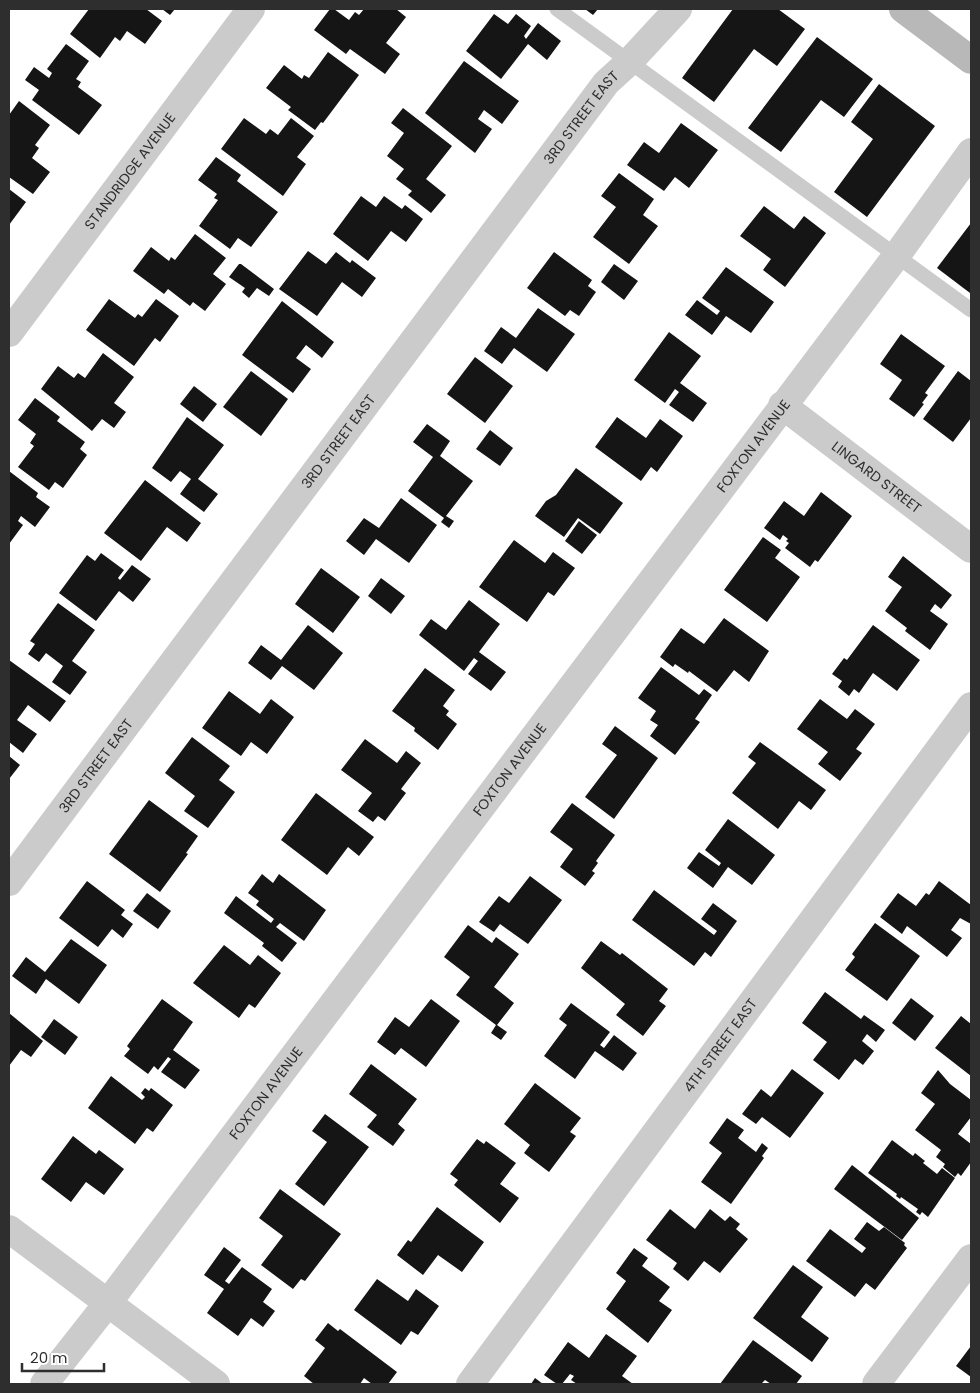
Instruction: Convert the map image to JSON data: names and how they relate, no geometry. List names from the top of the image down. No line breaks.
{"streets":{"street":["3RD STREET EAST","STANDRIDGE AVENUE","FOXTON AVENUE","LINGARD STREET","4TH STREET EAST"]},"crossings":[["FOXTON AVENUE","LINGARD STREET"]],"scale_bar":"20 m"}
